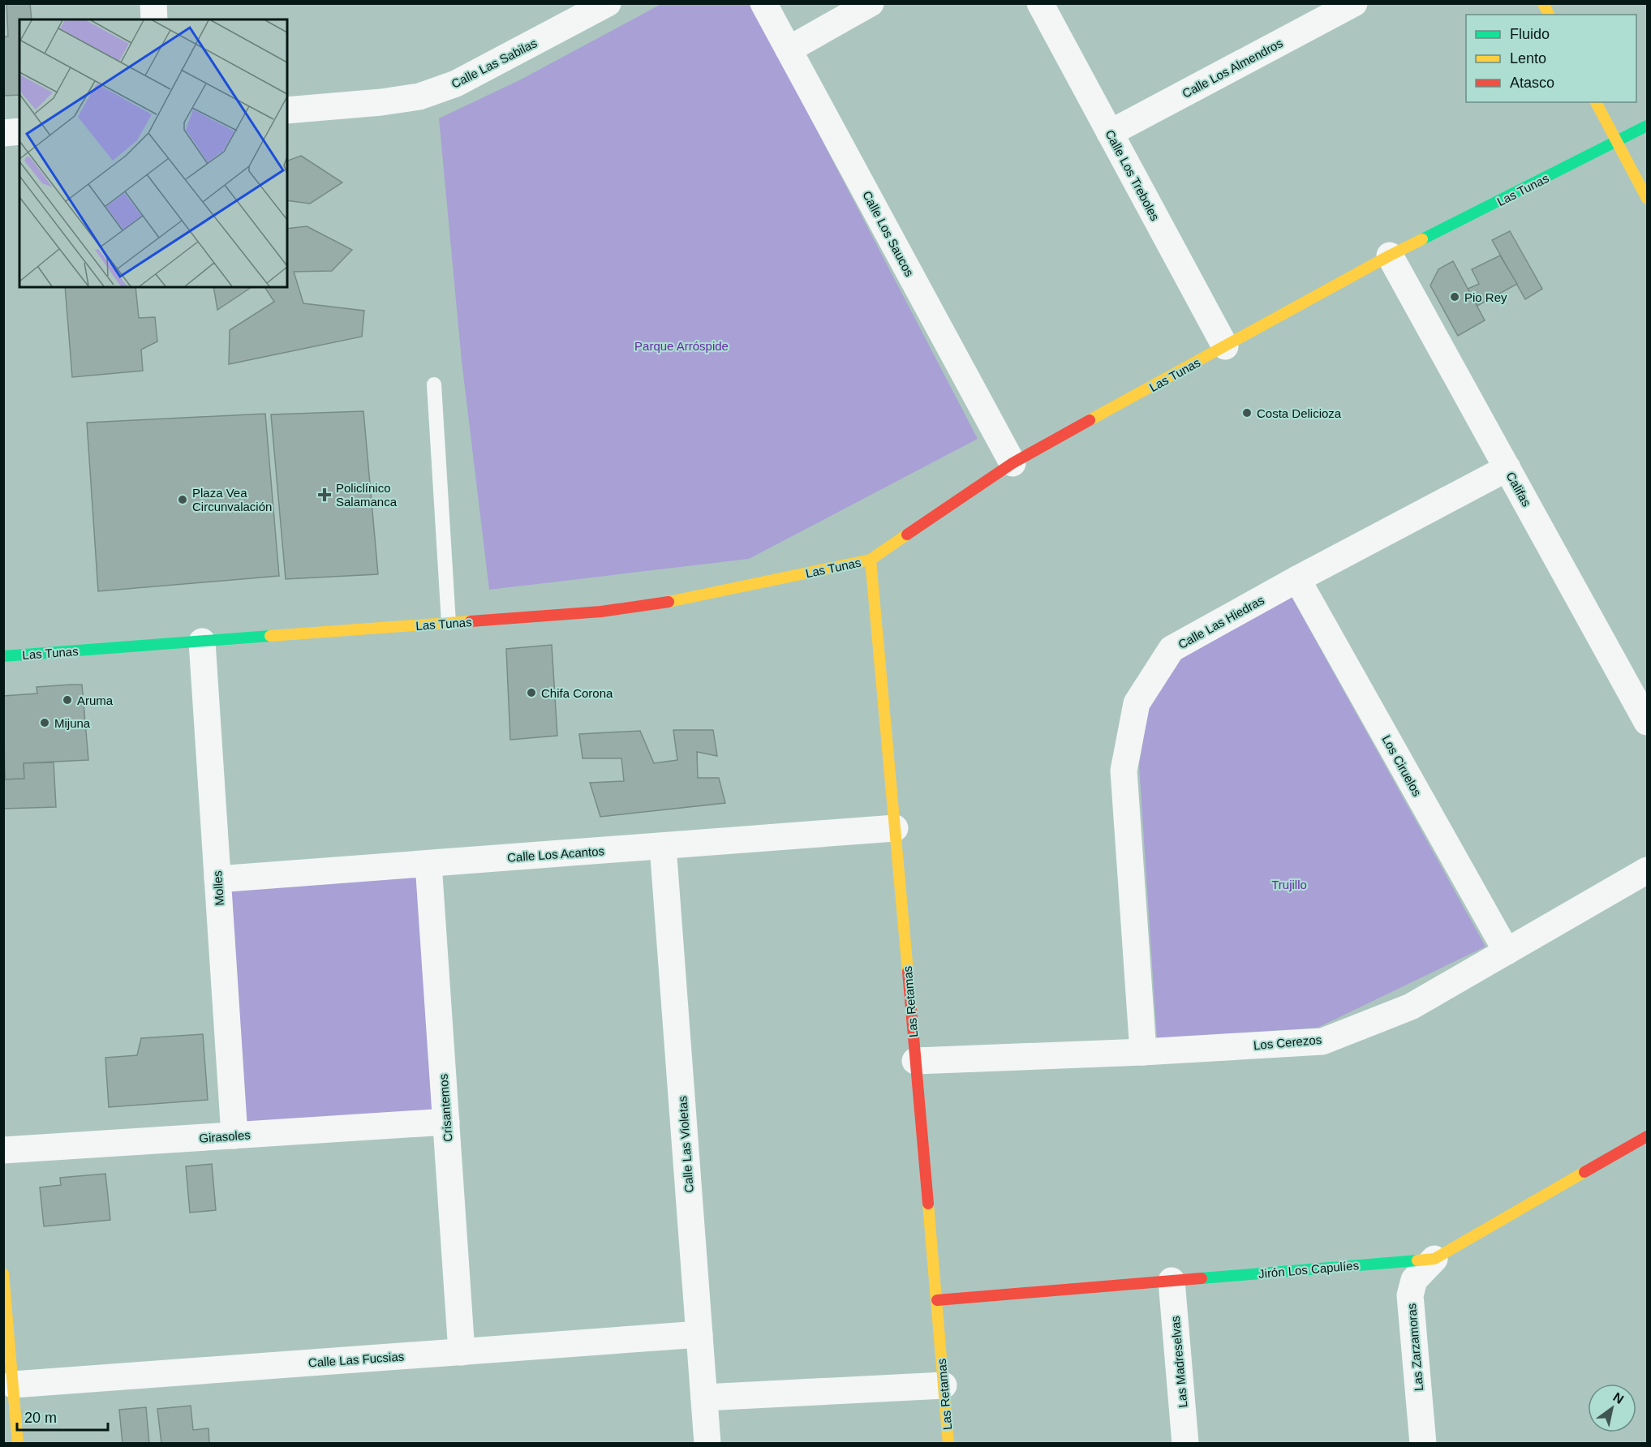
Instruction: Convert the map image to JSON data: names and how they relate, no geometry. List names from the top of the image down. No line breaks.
{"streets":{"street":["Calle Las Sabilas","Calle Los Almendros","Calle Los Treboles","Las Tunas","Calle Los Saucos","Califas","Calle Las Hiedras","Los Ciruelos","Calle Los Acantos","Molles","Las Retamas","Los Cerezos","Crisantemos","Girasoles","Calle Las Violetas","Jirón Los Capulíes","Las Zarzamoras","Calle Las Fucsias","Las Madreselvas"]},"crossings":[["Calle Los Almendros","Calle Los Treboles"],["Calle Los Treboles","Las Tunas"],["Las Tunas","Calle Los Saucos"],["Las Tunas","Califas"],["Las Tunas","Molles"],["Las Tunas","Las Retamas"],["Califas","Calle Las Hiedras"],["Calle Las Hiedras","Los Ciruelos"],["Calle Las Hiedras","Los Cerezos"],["Los Ciruelos","Los Cerezos"],["Calle Los Acantos","Molles"],["Calle Los Acantos","Las Retamas"],["Calle Los Acantos","Crisantemos"],["Calle Los Acantos","Calle Las Violetas"],["Molles","Girasoles"],["Las Retamas","Los Cerezos"],["Las Retamas","Jirón Los Capulíes"],["Crisantemos","Girasoles"],["Crisantemos","Calle Las Fucsias"],["Calle Las Violetas","Calle Las Fucsias"],["Jirón Los Capulíes","Las Zarzamoras"],["Jirón Los Capulíes","Las Madreselvas"]],"parks":["Parque Arróspide","Trujillo"],"places":{"other":["Pio Rey","Costa Delicioza","Plaza Vea Circunvalación","Chifa Corona","Aruma","Mijuna"],"health":["Policlínico Salamanca"]},"legend":["Fluido","Lento","Atasco"],"scale_bar":"20 m","north":"top right"}
